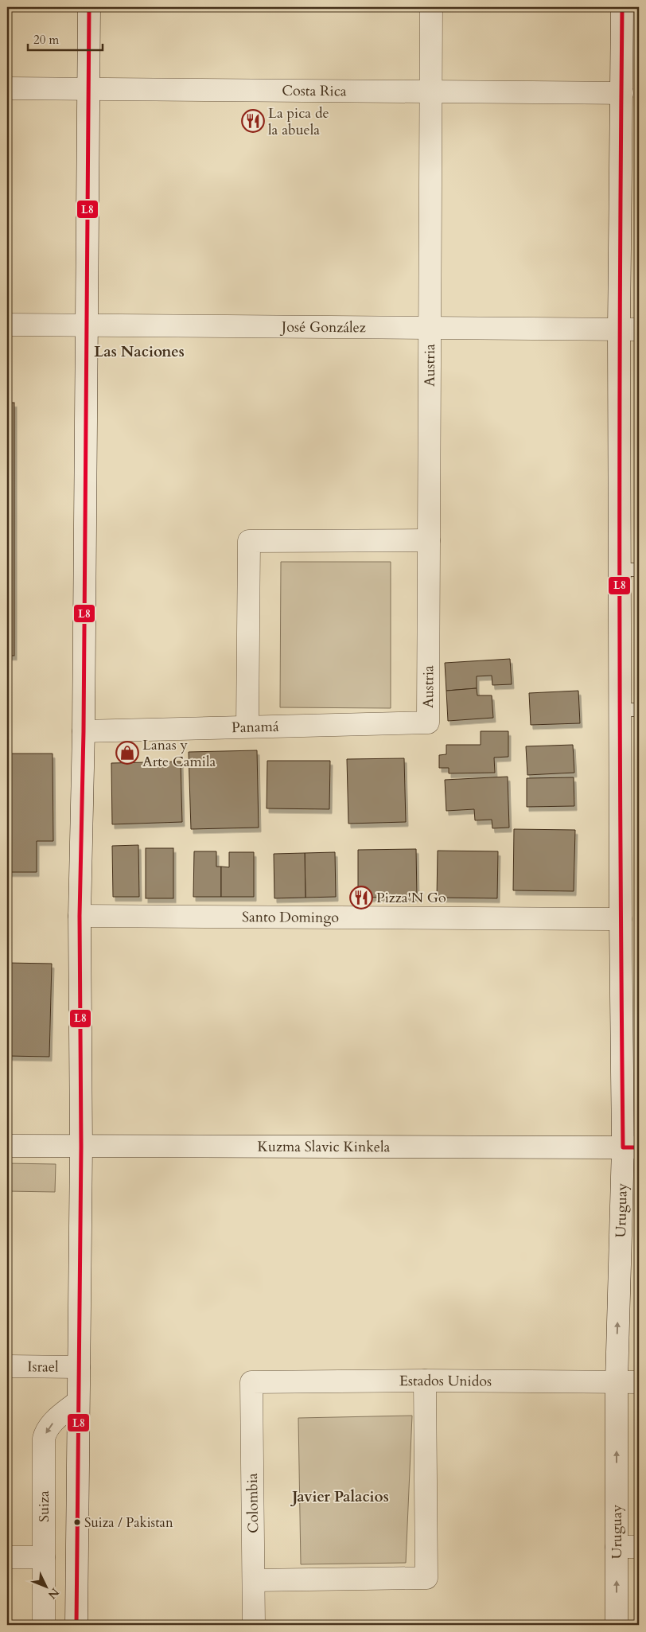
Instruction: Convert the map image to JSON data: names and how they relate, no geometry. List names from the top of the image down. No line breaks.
{"streets":{"street":["Costa Rica","José González","Austria","Panamá","Santo Domingo","Kuzma Slavic Kinkela","Uruguay","Israel","Estados Unidos","Colombia","Suiza"]},"crossings":[["Costa Rica","Austria"],["Costa Rica","Uruguay"],["José González","Austria"],["José González","Uruguay"],["Austria","Panamá"],["Santo Domingo","Uruguay"],["Kuzma Slavic Kinkela","Uruguay"],["Uruguay","Estados Unidos"],["Estados Unidos","Colombia"]],"districts":["Las Naciones","Javier Palacios"],"places":{"restaurant":["La pica de la abuela","Pizza'N Go"],"shop":["Lanas y Arte Camila"],"other":["Suiza / Pakistan"]},"lines":["transit line L8"],"scale_bar":"20 m","north":"bottom right"}
